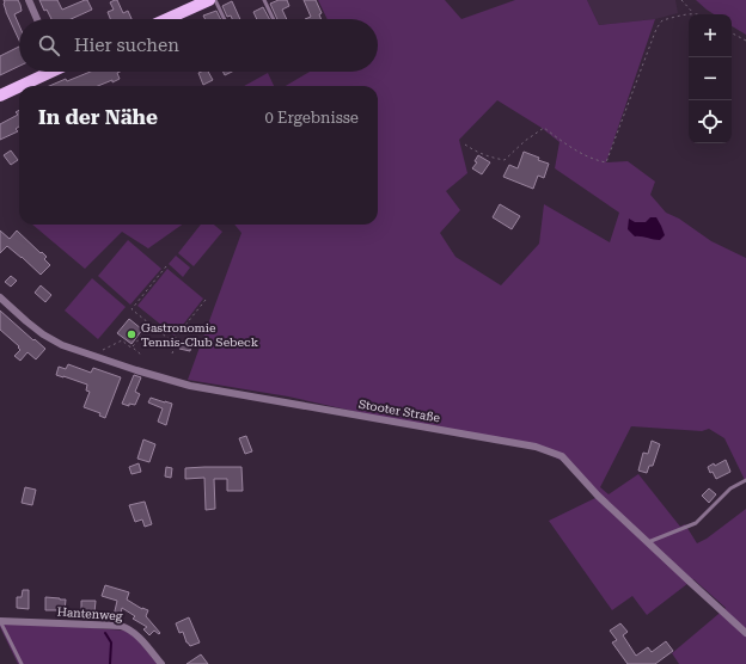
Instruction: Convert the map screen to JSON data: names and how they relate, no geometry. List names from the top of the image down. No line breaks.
{"streets":{"street":["Stooter Straße","Hantenweg"]},"places":["Gastronomie Tennis-Club Sebeck"],"page":{"map_buttons":["+","−"],"search":"Hier suchen","heading":["In der Nähe","0 Ergebnisse"]}}
